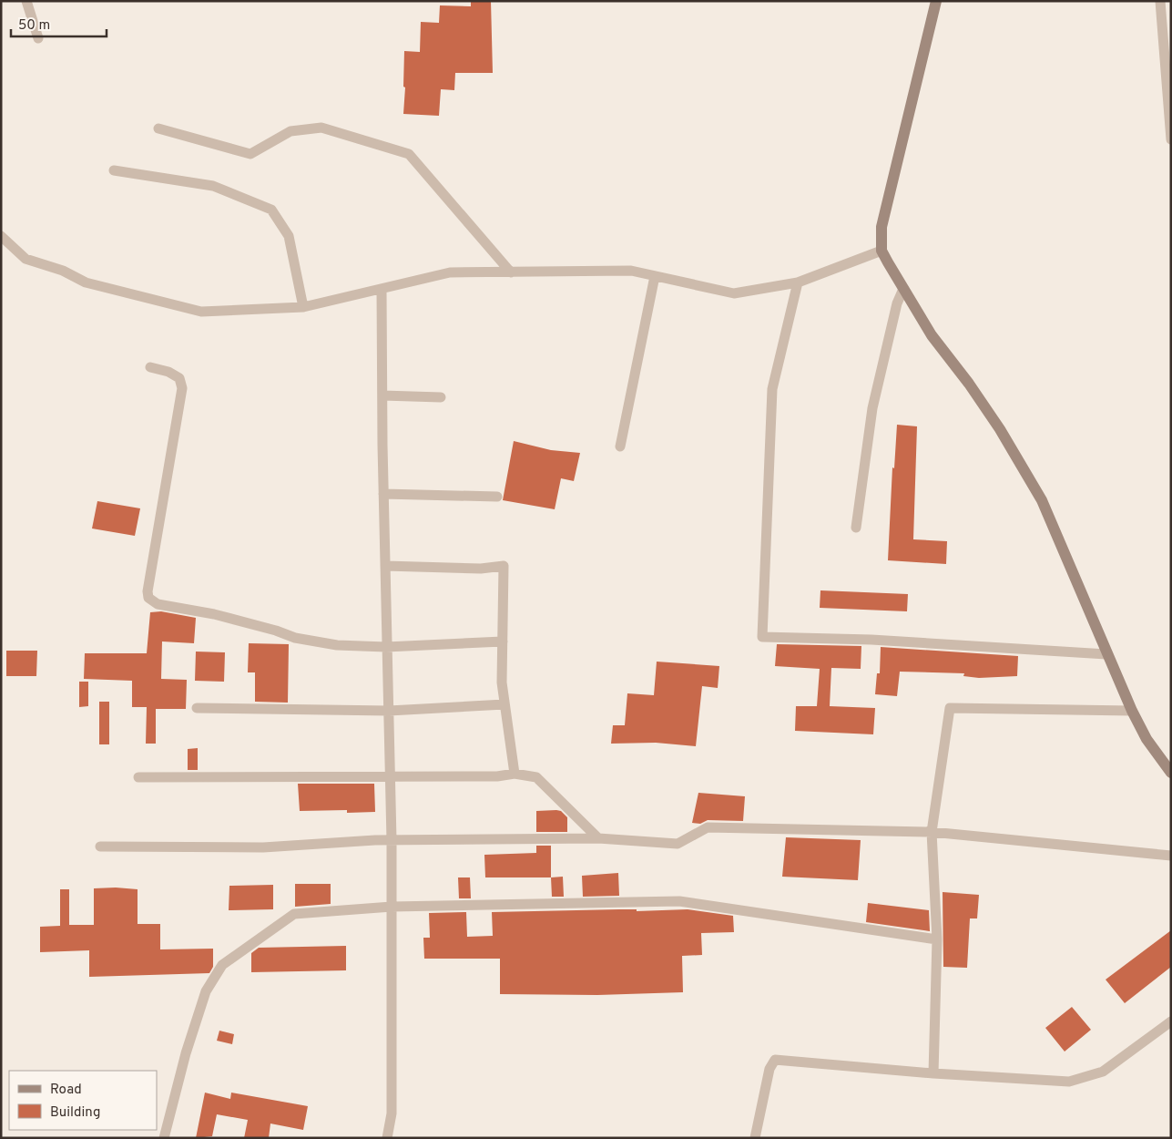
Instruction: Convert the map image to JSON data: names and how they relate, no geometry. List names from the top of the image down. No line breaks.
{"legend":["Road","Building"],"scale_bar":"50 m"}
